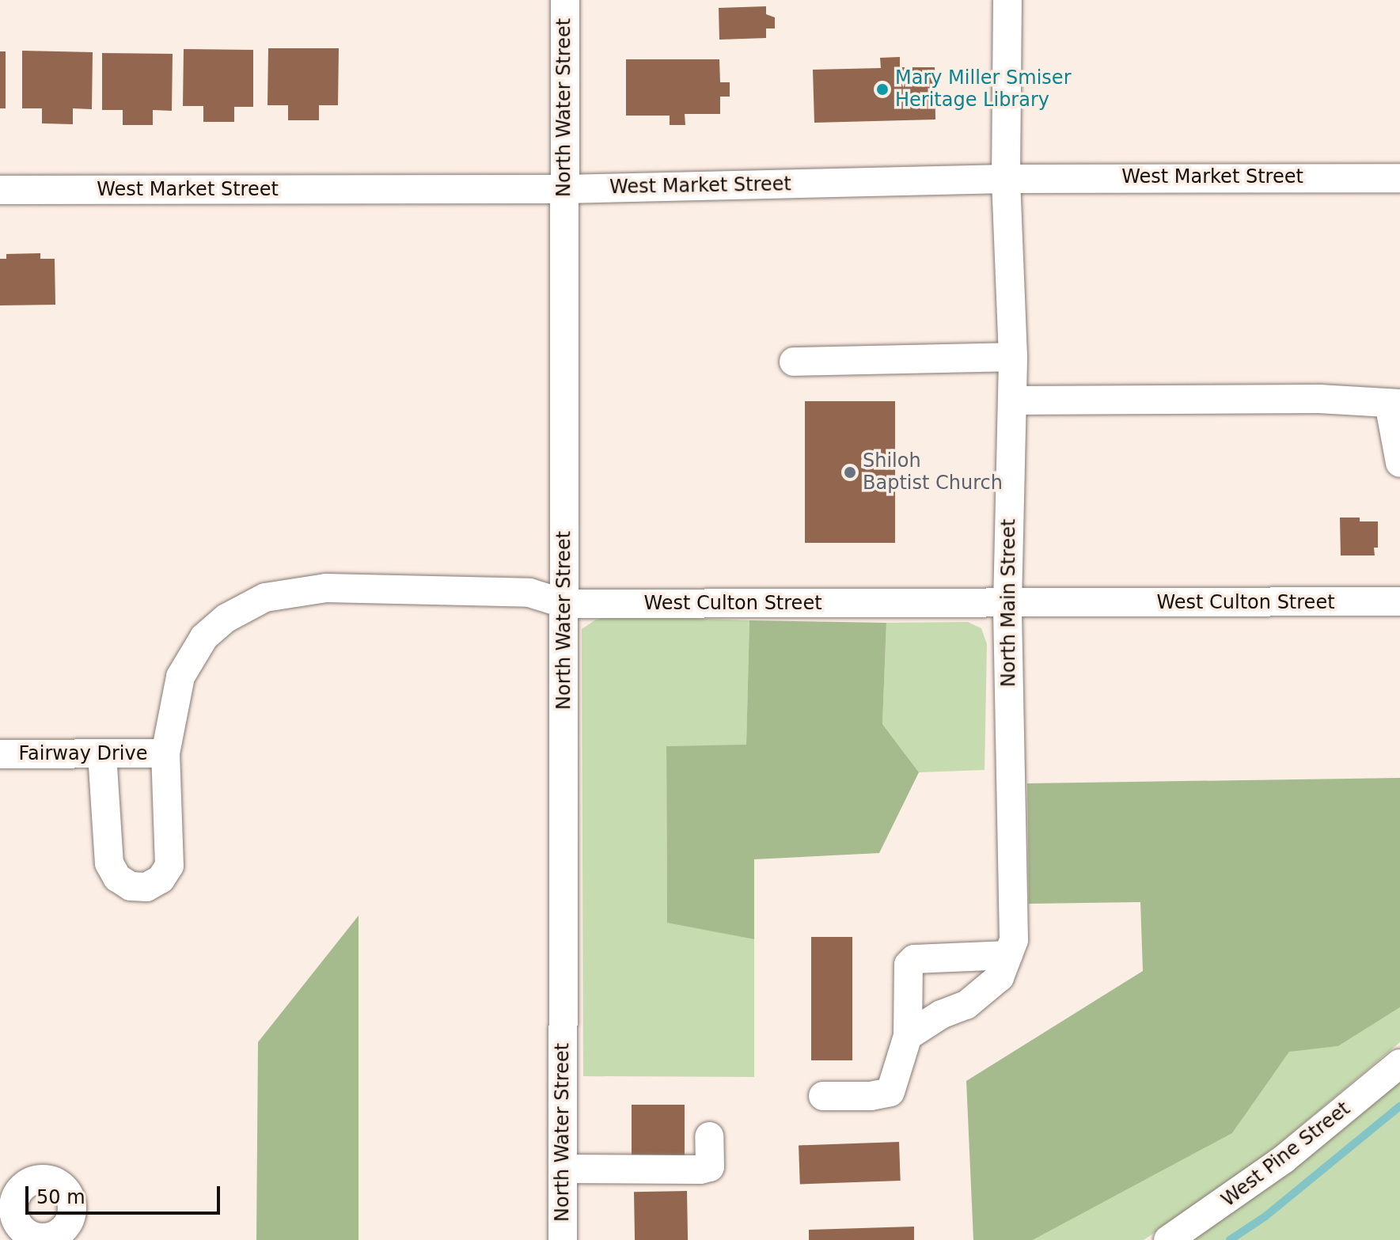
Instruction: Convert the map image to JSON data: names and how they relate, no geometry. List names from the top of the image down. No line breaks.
{"streets":{"street":["North Water Street","West Market Street","North Main Street","West Culton Street","Fairway Drive","West Pine Street"]},"crossings":[["North Water Street","West Market Street"],["North Water Street","West Culton Street"],["West Market Street","North Main Street"],["North Main Street","West Culton Street"],["West Culton Street","Fairway Drive"]],"places":["Mary Miller Smiser Heritage Library","Shiloh Baptist Church"],"scale_bar":"50 m"}
